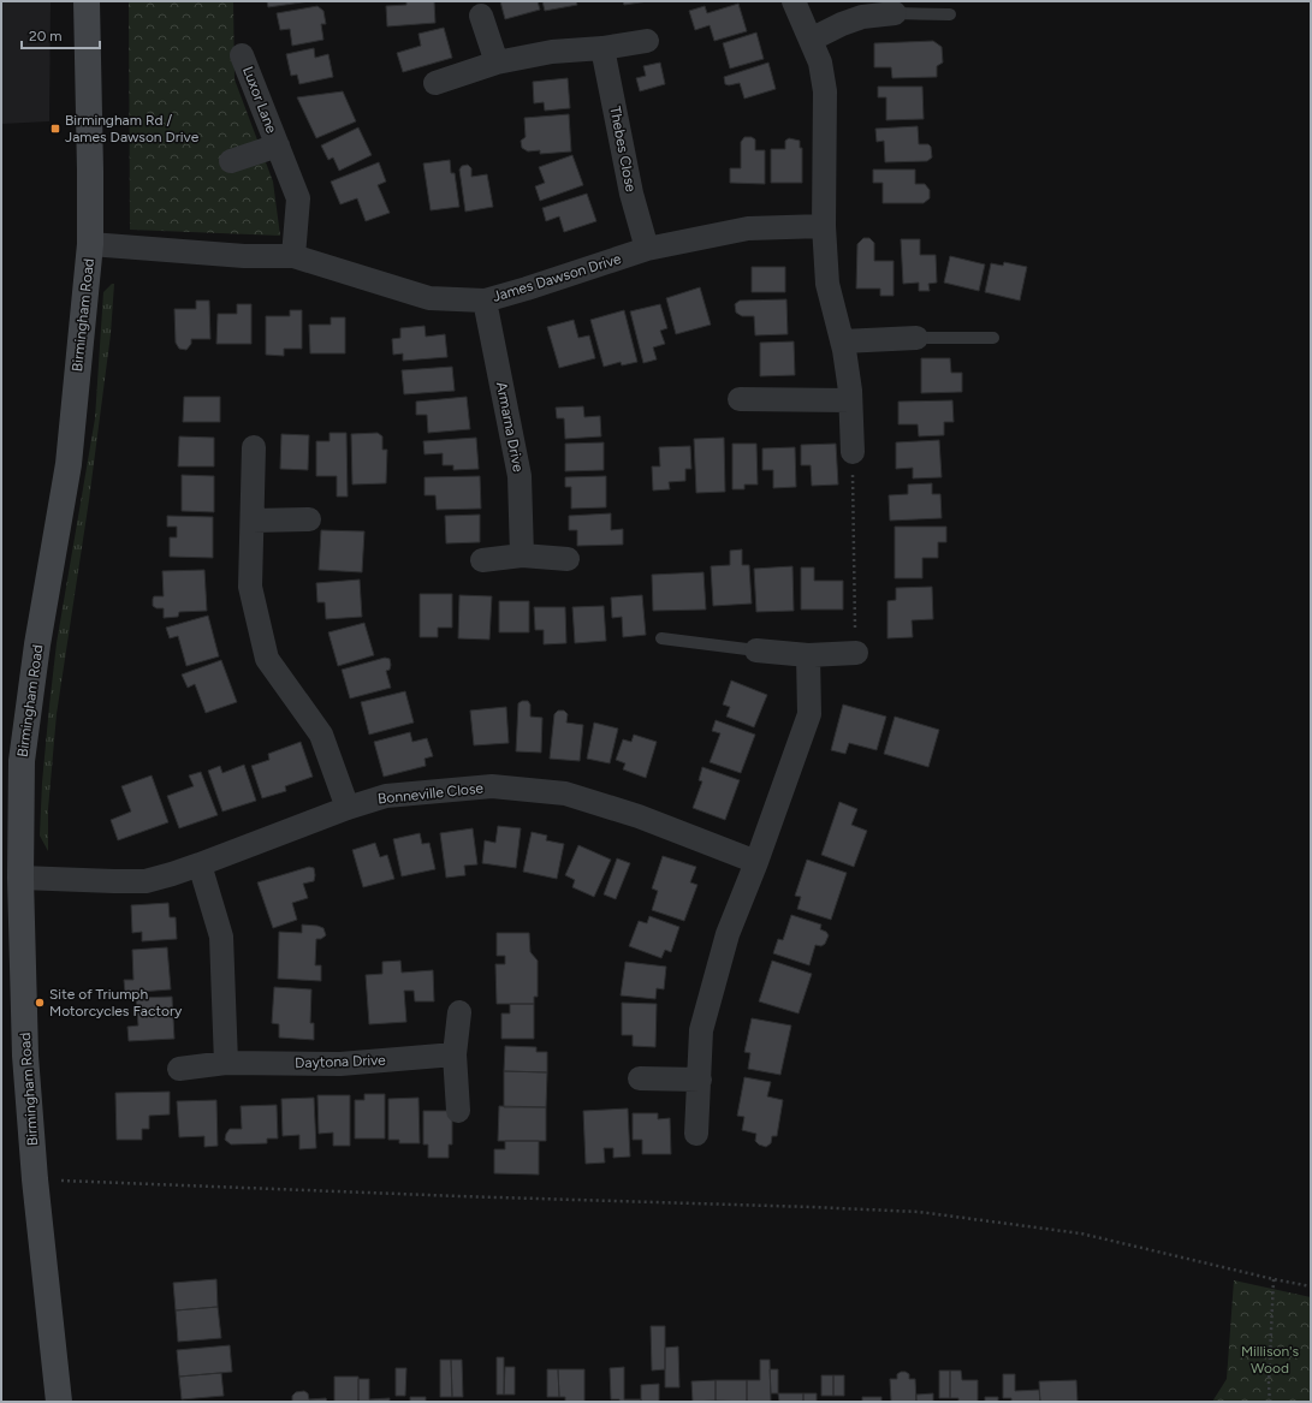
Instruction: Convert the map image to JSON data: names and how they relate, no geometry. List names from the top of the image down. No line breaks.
{"streets":{"main road":["Birmingham Road"],"street":["Luxor Lane","Thebes Close","James Dawson Drive","Armarna Drive","Bonneville Close","Daytona Drive"]},"crossings":[["Luxor Lane","James Dawson Drive"],["Thebes Close","James Dawson Drive"],["James Dawson Drive","Birmingham Road"],["James Dawson Drive","Armarna Drive"],["Birmingham Road","Bonneville Close"]],"parks":["Millison's Wood"],"places":{"transit":["Birmingham Rd / James Dawson Drive"],"other":["Site of Triumph Motorcycles Factory"]},"scale_bar":"20 m"}
